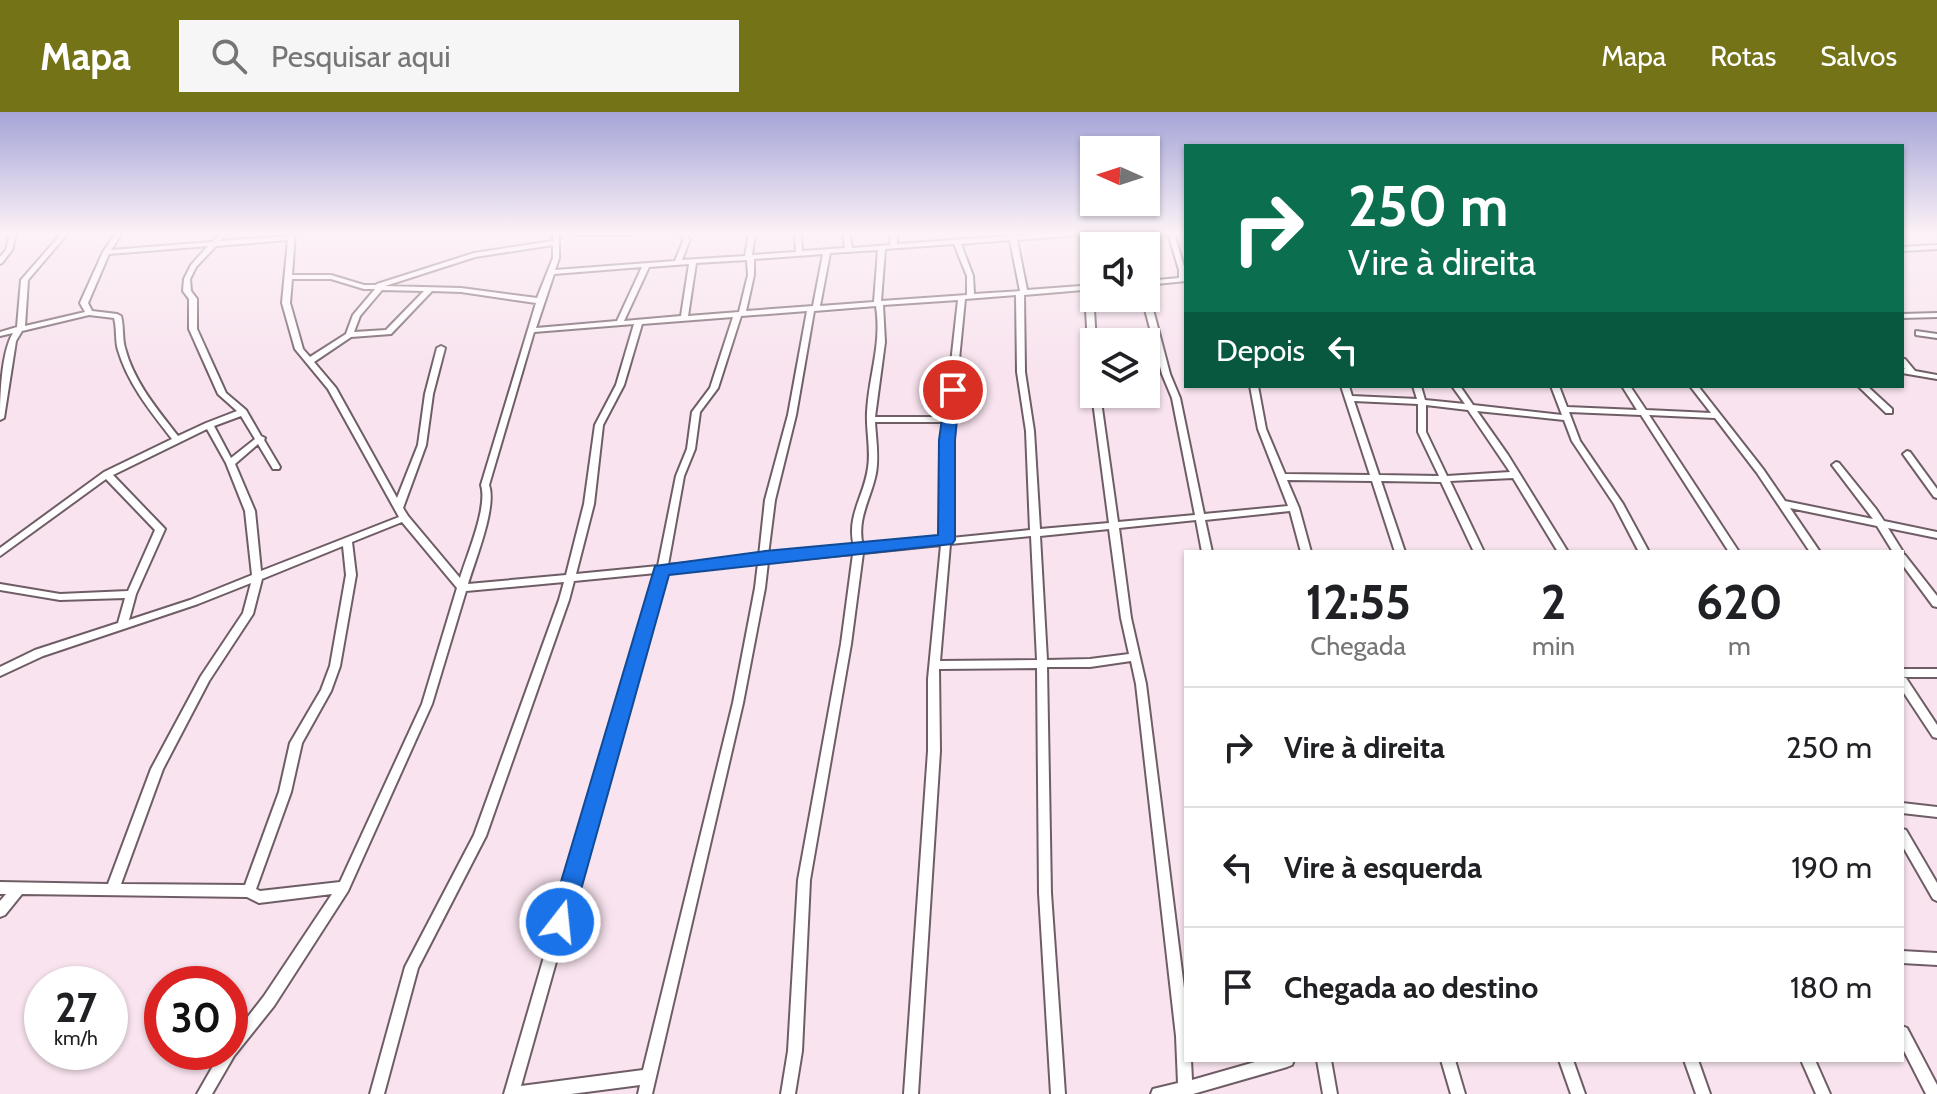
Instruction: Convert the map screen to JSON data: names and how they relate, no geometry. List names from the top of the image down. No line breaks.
{"north":"left","page":{"header":"Mapa","search":"Pesquisar aqui","nav":["Mapa","Rotas","Salvos"],"turn":["250 m","Vire à direita"],"then":"Depois","eta":["12:55","Chegada","2","min","620","m"],"list":[{"name":"Vire à direita","value":"250 m"},{"name":"Vire à esquerda","value":"190 m"},{"name":"Chegada ao destino","value":"180 m"}],"speed":"27 km/h","limit":"30"}}
